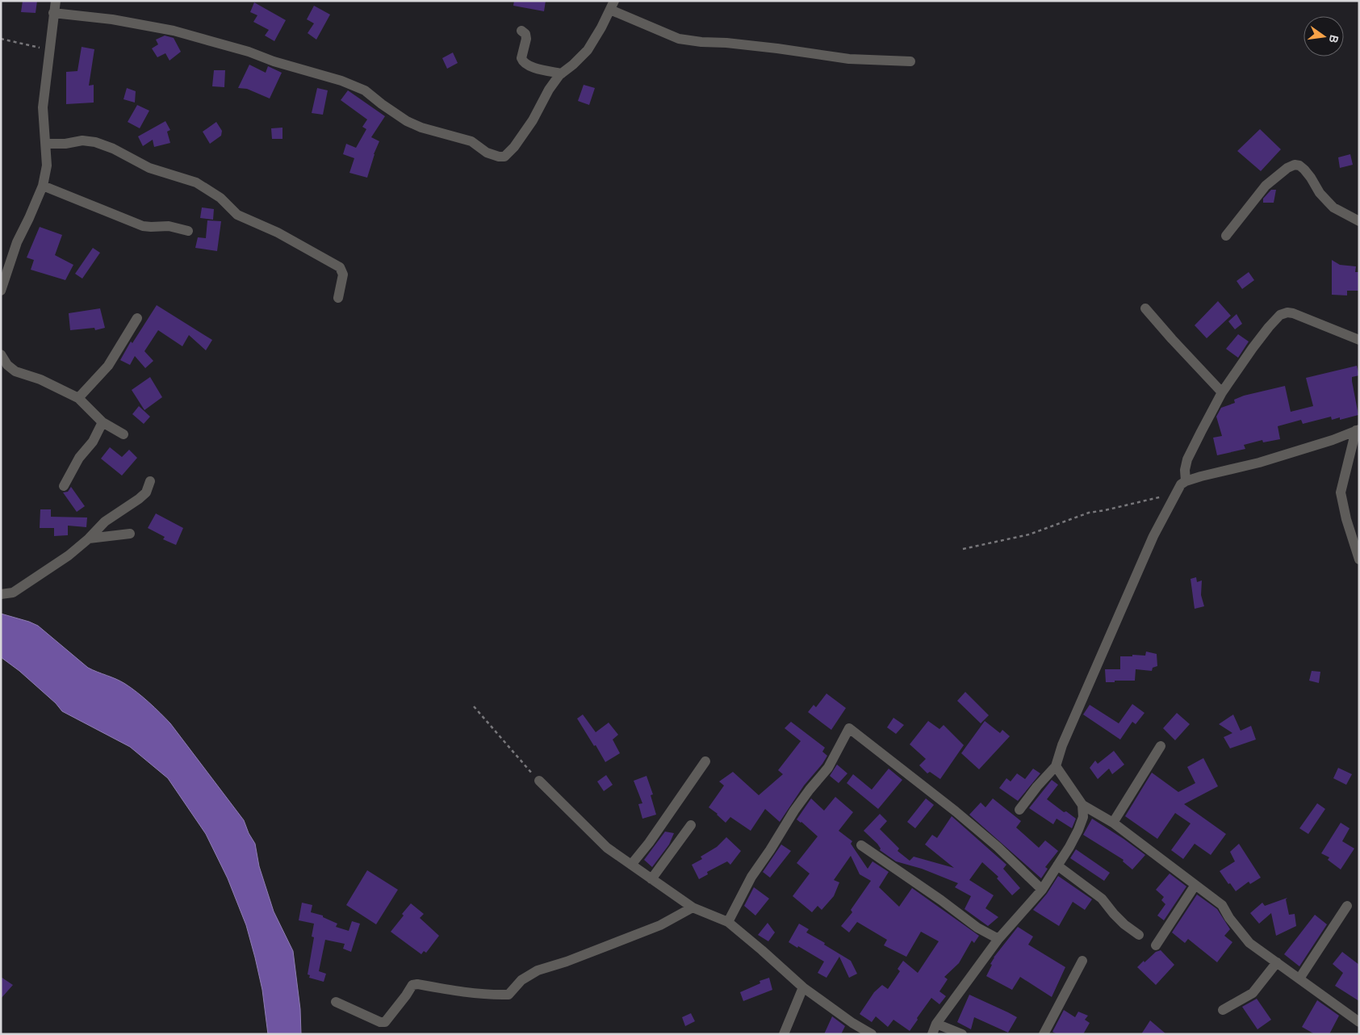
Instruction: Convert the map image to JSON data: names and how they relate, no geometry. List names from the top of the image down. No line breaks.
{"north":"right"}
